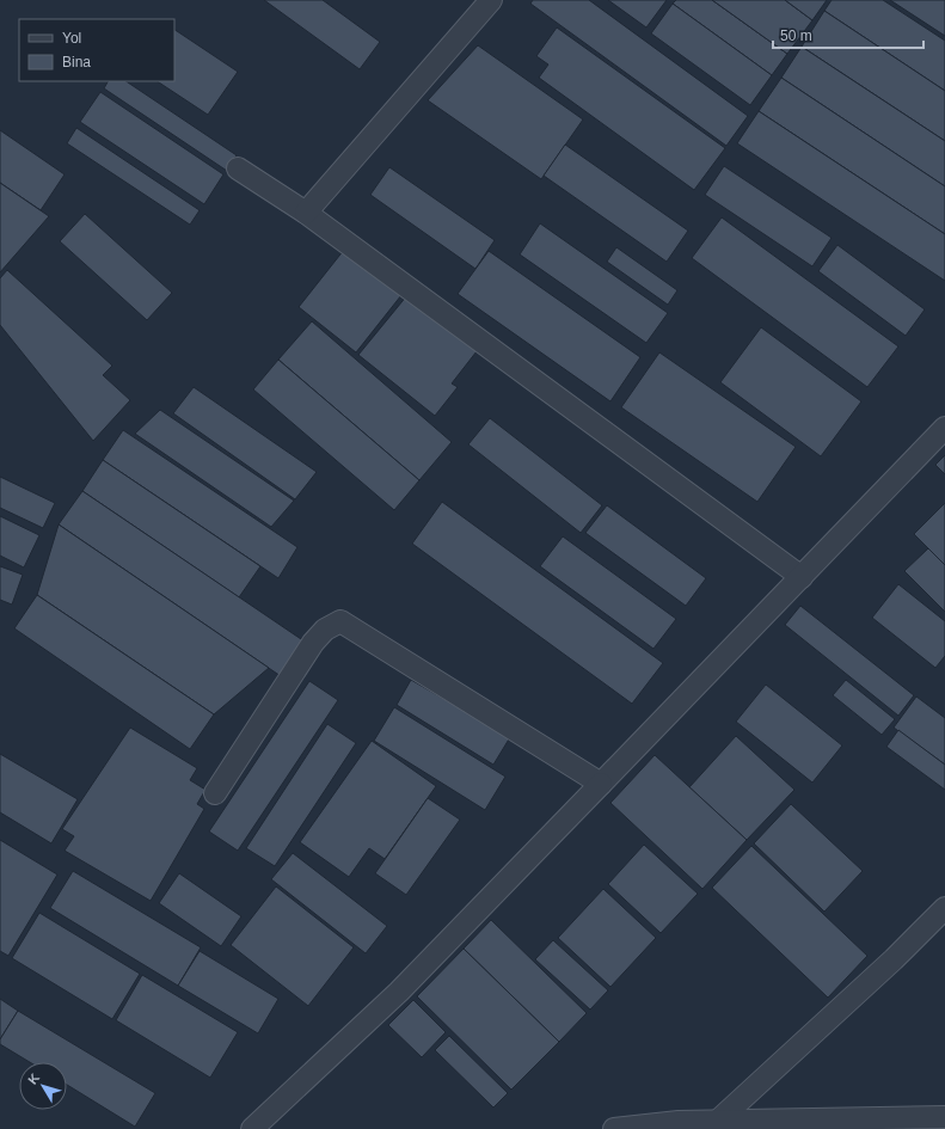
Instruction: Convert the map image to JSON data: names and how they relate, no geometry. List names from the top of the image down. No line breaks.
{"legend":["Yol","Bina"],"scale_bar":"50 m","north":"top left"}
